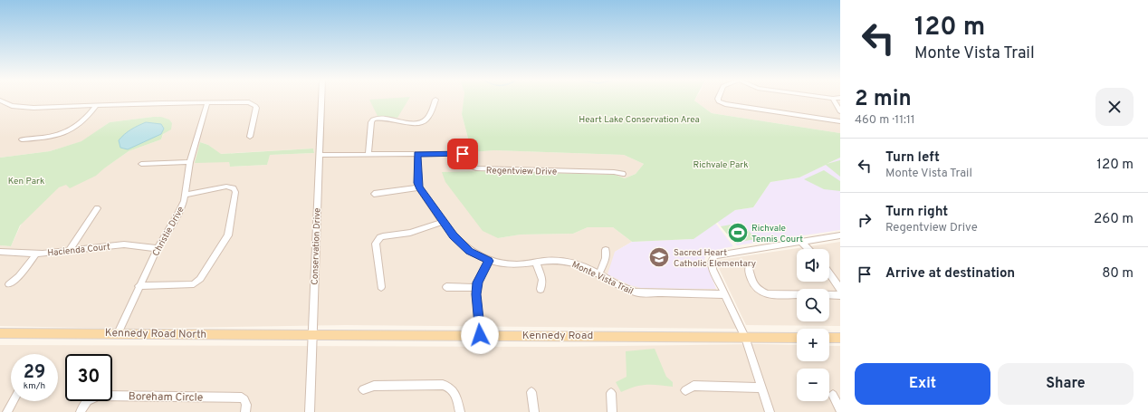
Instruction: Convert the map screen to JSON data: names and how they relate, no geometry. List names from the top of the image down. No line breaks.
{"streets":{"main road":["Kennedy Road North","Kennedy Road"],"street":["Regentview Drive","Christie Drive","Conservation Drive","Hacienda Court","Monte Vista Trail","Boreham Circle"]},"crossings":[["Regentview Drive","Conservation Drive"],["Regentview Drive","Monte Vista Trail"],["Christie Drive","Hacienda Court"],["Christie Drive","Kennedy Road North"],["Conservation Drive","Kennedy Road North"],["Conservation Drive","Kennedy Road"],["Kennedy Road North","Kennedy Road"]],"parks":["Heart Lake Conservation Area","Richvale Park","Ken Park"],"places":{"sports":["Richvale Tennis Court"],"school or university":["Sacred Heart Catholic Elementary"]},"page":{"turn":["120 m","Monte Vista Trail"],"heading":["2 min","460 m · 11:11"],"list":[{"name":"Turn left","note":"Monte Vista Trail","value":"120 m"},{"name":"Turn right","note":"Regentview Drive","value":"260 m"},{"name":"Arrive at destination","value":"80 m"}],"map_buttons":["+","−"],"speed":"29 km/h","limit":"30","buttons":["Exit","Share"]}}
